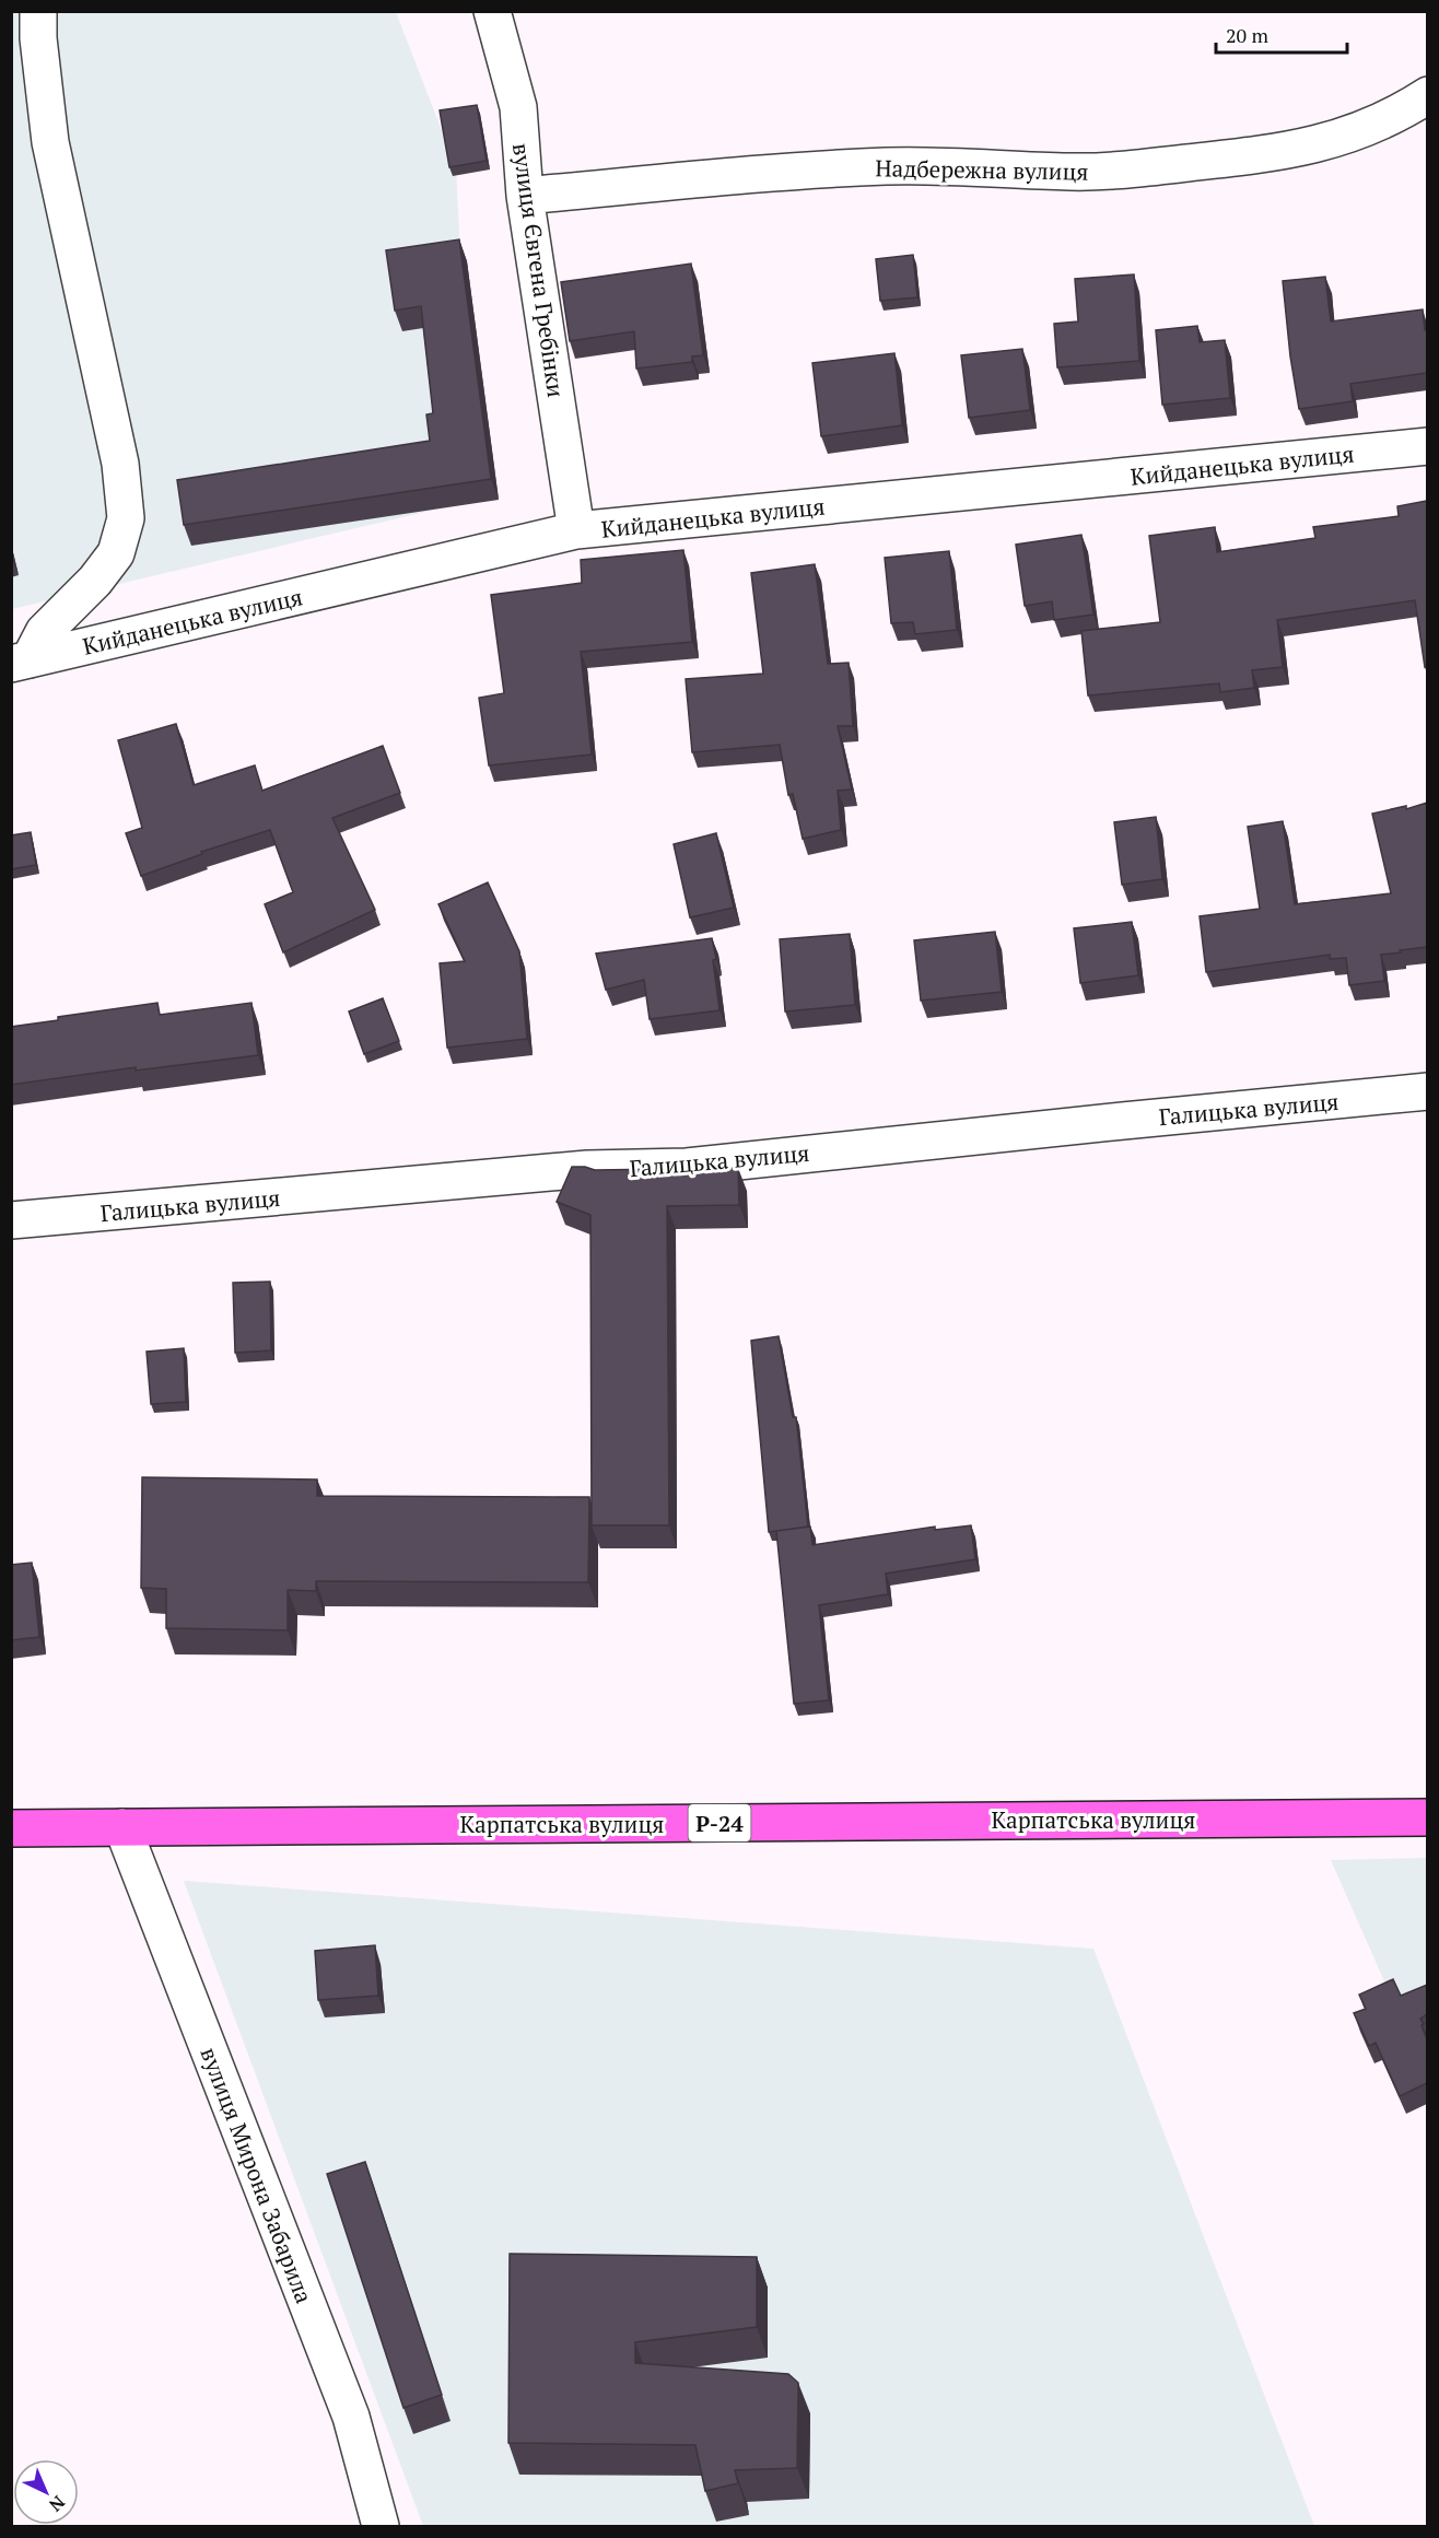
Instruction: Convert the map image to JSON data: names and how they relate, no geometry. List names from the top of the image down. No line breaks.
{"streets":{"main road":["Карпатська вулиця","Р-24"],"street":["Надбережна вулиця","вулиця Євгена Гребінки","Кийданецька вулиця","Галицька вулиця","вулиця Мирона Забарила"]},"crossings":[["Надбережна вулиця","вулиця Євгена Гребінки"],["вулиця Євгена Гребінки","Кийданецька вулиця"],["Карпатська вулиця","вулиця Мирона Забарила"]],"scale_bar":"20 m","north":"bottom right"}
